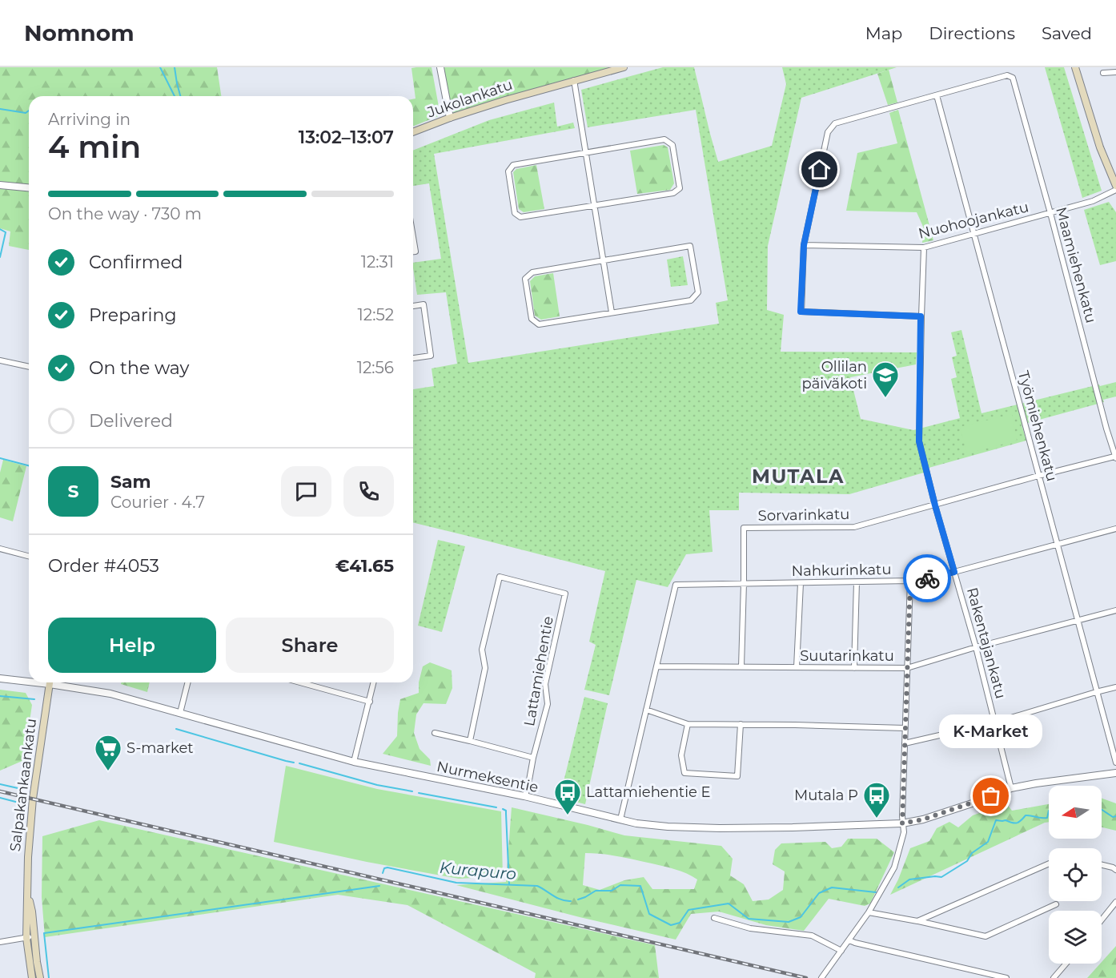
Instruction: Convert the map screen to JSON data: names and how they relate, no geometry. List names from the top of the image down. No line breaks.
{"streets":{"main road":["Jukolankatu","Salpakankaankatu"],"street":["Nuohoojankatu","Maamiehenkatu","Työmiehenkatu","Sorvarinkatu","Nahkurinkatu","Rakentajankatu","Suutarinkatu","Lattamiehentie","Nurmeksentie"]},"crossings":[["Nuohoojankatu","Maamiehenkatu"],["Nuohoojankatu","Työmiehenkatu"],["Nuohoojankatu","Rakentajankatu"],["Maamiehenkatu","Työmiehenkatu"],["Maamiehenkatu","Sorvarinkatu"],["Työmiehenkatu","Sorvarinkatu"],["Työmiehenkatu","Nahkurinkatu"],["Työmiehenkatu","Suutarinkatu"],["Sorvarinkatu","Nahkurinkatu"],["Sorvarinkatu","Rakentajankatu"],["Nahkurinkatu","Rakentajankatu"],["Nahkurinkatu","Suutarinkatu"],["Rakentajankatu","Suutarinkatu"],["Rakentajankatu","Nurmeksentie"],["Lattamiehentie","Nurmeksentie"]],"districts":["MUTALA"],"water":["Kurapuro"],"places":{"school or university":["Ollilan päiväkoti"],"supermarket":["S-market"],"other":["K-Market"],"bus stop":["Lattamiehentie E","Mutala P"]},"north":"left","page":{"header":"Nomnom","nav":["Map","Directions","Saved"],"heading":["4 min","Arriving in","13:02–13:07"],"panel":["Sam","Courier · 4.7","Order #4053","€41.65"],"bar":"On the way · 730 m","list":[["Confirmed","12:31"],["Preparing","12:52"],["On the way","12:56"],"Delivered"],"round":"S","buttons":["Help","Share"],"bubble":"K-Market"}}
